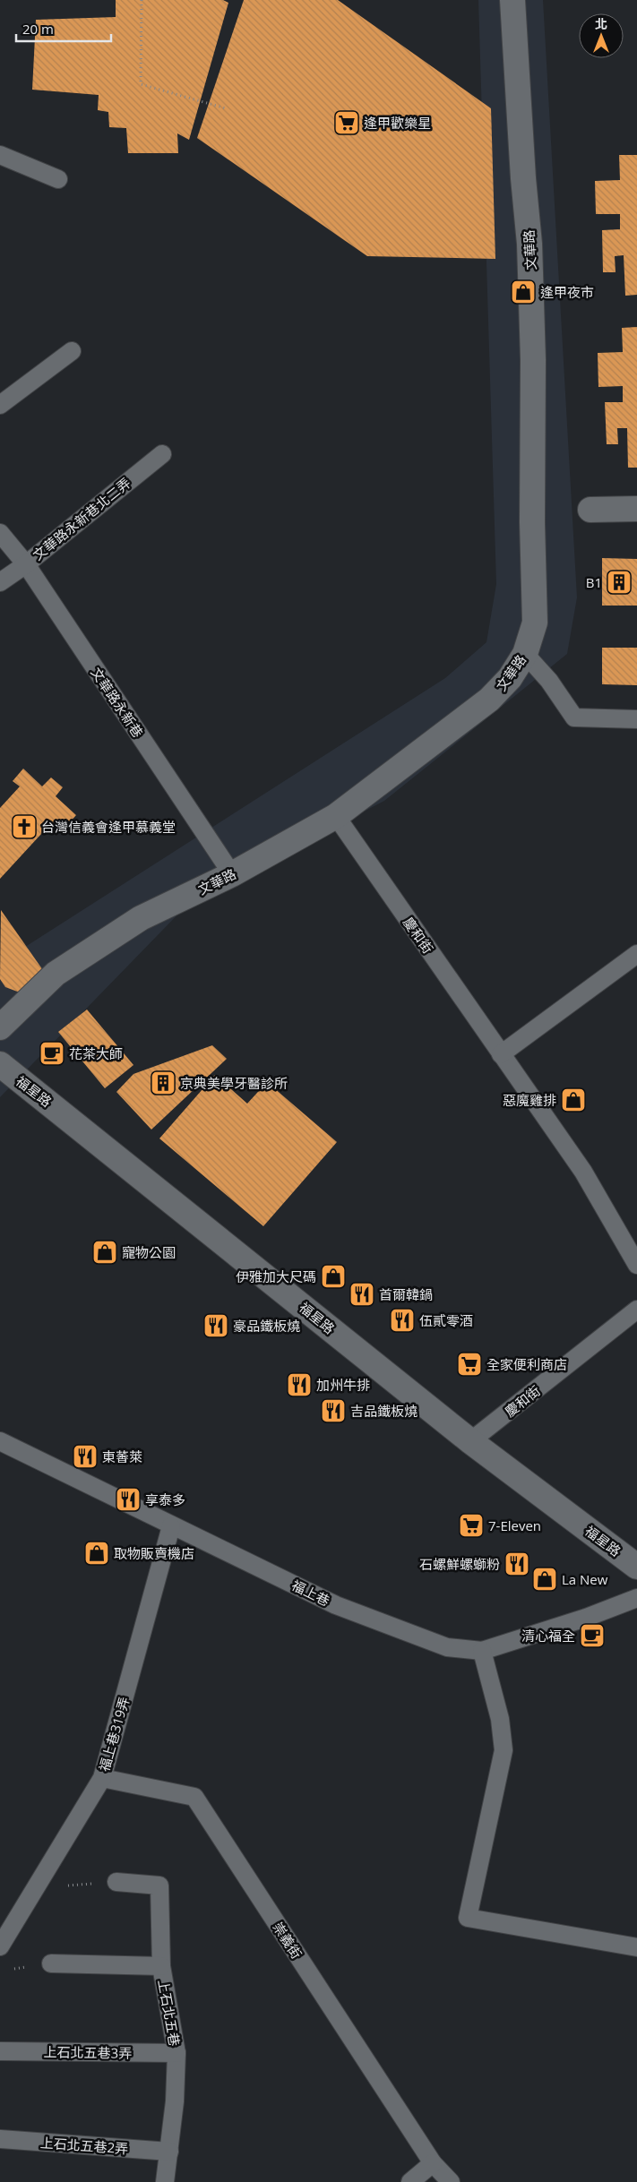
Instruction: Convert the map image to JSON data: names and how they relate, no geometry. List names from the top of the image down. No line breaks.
{"streets":{"street":["文華路","福星路"],"lane":["文華路永新巷北二弄","文華路永新巷","慶和街","福上巷","福上巷319弄","崇義街","上石北五巷","上石北五巷3弄","上石北五巷2弄"]},"crossings":[["文華路","文華路永新巷"],["文華路","慶和街"],["文華路永新巷北二弄","文華路永新巷"],["慶和街","福星路"],["福上巷","福上巷319弄"],["福上巷319弄","崇義街"],["上石北五巷","上石北五巷3弄"],["上石北五巷","上石北五巷2弄"]],"places":{"supermarket":["逢甲歡樂星","全家便利商店","7-Eleven"],"shop":["逢甲夜市","惡魔雞排","寵物公園","伊雅加大尺碼","取物販賣機店","La New"],"building":["B1","京典美學牙醫診所"],"church":["台灣信義會逢甲慕義堂"],"cafe":["花茶大師","清心福全"],"restaurant":["首爾韓鍋","伍貳零酒","豪品鐵板燒","加州牛排","吉品鐵板燒","東萫萊","享泰多","石螺鮮螺螄粉"]},"scale_bar":"20 m","north":"top"}
